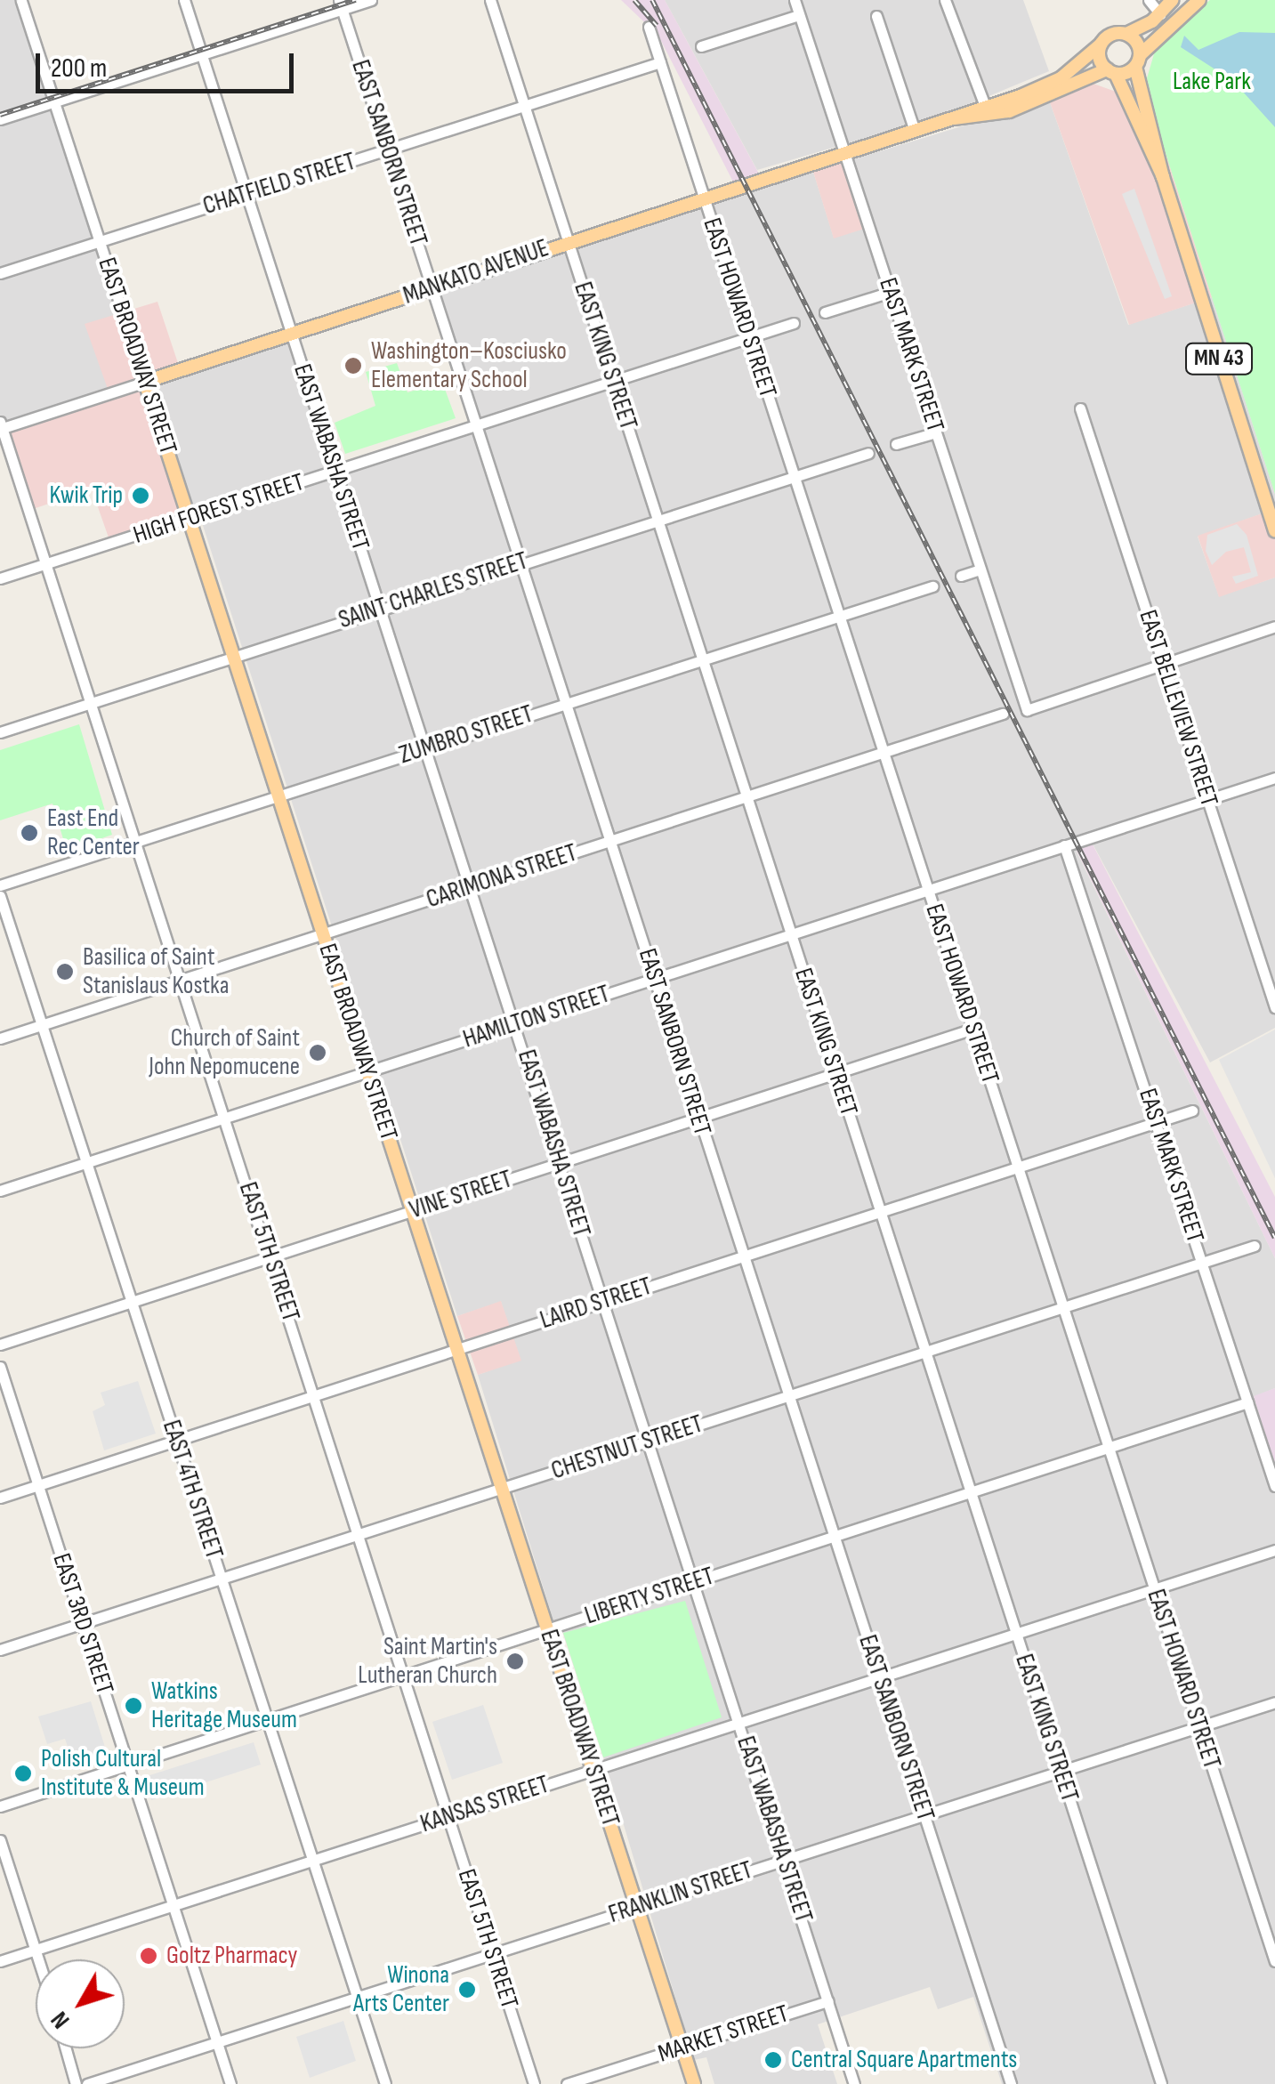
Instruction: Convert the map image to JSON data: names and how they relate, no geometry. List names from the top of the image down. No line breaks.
{"streets":{"main road":["MANKATO AVENUE","EAST BROADWAY STREET","MN 43"],"street":["EAST SANBORN STREET","CHATFIELD STREET","EAST HOWARD STREET","EAST MARK STREET","EAST KING STREET","EAST WABASHA STREET","HIGH FOREST STREET","SAINT CHARLES STREET","EAST BELLEVIEW STREET","ZUMBRO STREET","CARIMONA STREET","HAMILTON STREET","VINE STREET","EAST 5TH STREET","LAIRD STREET","CHESTNUT STREET","EAST 4TH STREET","LIBERTY STREET","EAST 3RD STREET","KANSAS STREET","FRANKLIN STREET","MARKET STREET"]},"crossings":[["EAST SANBORN STREET","CHATFIELD STREET"],["EAST SANBORN STREET","MANKATO AVENUE"],["EAST SANBORN STREET","HIGH FOREST STREET"],["EAST SANBORN STREET","SAINT CHARLES STREET"],["EAST SANBORN STREET","ZUMBRO STREET"],["EAST SANBORN STREET","CARIMONA STREET"],["EAST SANBORN STREET","HAMILTON STREET"],["EAST SANBORN STREET","VINE STREET"],["EAST SANBORN STREET","LAIRD STREET"],["EAST SANBORN STREET","CHESTNUT STREET"],["EAST SANBORN STREET","LIBERTY STREET"],["EAST SANBORN STREET","KANSAS STREET"],["EAST SANBORN STREET","FRANKLIN STREET"],["CHATFIELD STREET","EAST HOWARD STREET"],["CHATFIELD STREET","EAST BROADWAY STREET"],["CHATFIELD STREET","EAST KING STREET"],["CHATFIELD STREET","EAST WABASHA STREET"],["MANKATO AVENUE","EAST HOWARD STREET"],["MANKATO AVENUE","EAST MARK STREET"],["MANKATO AVENUE","EAST BROADWAY STREET"],["MANKATO AVENUE","EAST KING STREET"],["MANKATO AVENUE","MN 43"],["MANKATO AVENUE","EAST WABASHA STREET"],["MANKATO AVENUE","EAST 5TH STREET"],["EAST HOWARD STREET","HIGH FOREST STREET"],["EAST HOWARD STREET","SAINT CHARLES STREET"],["EAST HOWARD STREET","ZUMBRO STREET"],["EAST HOWARD STREET","CARIMONA STREET"],["EAST HOWARD STREET","HAMILTON STREET"],["EAST HOWARD STREET","VINE STREET"],["EAST HOWARD STREET","LAIRD STREET"],["EAST HOWARD STREET","CHESTNUT STREET"],["EAST HOWARD STREET","LIBERTY STREET"],["EAST HOWARD STREET","KANSAS STREET"],["EAST HOWARD STREET","FRANKLIN STREET"],["EAST MARK STREET","EAST BELLEVIEW STREET"],["EAST MARK STREET","HAMILTON STREET"],["EAST MARK STREET","LAIRD STREET"],["EAST MARK STREET","CHESTNUT STREET"],["EAST MARK STREET","LIBERTY STREET"],["EAST BROADWAY STREET","HIGH FOREST STREET"],["EAST BROADWAY STREET","SAINT CHARLES STREET"],["EAST BROADWAY STREET","ZUMBRO STREET"],["EAST BROADWAY STREET","CARIMONA STREET"],["EAST BROADWAY STREET","HAMILTON STREET"],["EAST BROADWAY STREET","VINE STREET"],["EAST BROADWAY STREET","LAIRD STREET"],["EAST BROADWAY STREET","CHESTNUT STREET"],["EAST BROADWAY STREET","LIBERTY STREET"],["EAST BROADWAY STREET","KANSAS STREET"],["EAST BROADWAY STREET","FRANKLIN STREET"],["EAST BROADWAY STREET","MARKET STREET"],["EAST KING STREET","HIGH FOREST STREET"],["EAST KING STREET","SAINT CHARLES STREET"],["EAST KING STREET","ZUMBRO STREET"],["EAST KING STREET","CARIMONA STREET"],["EAST KING STREET","HAMILTON STREET"],["EAST KING STREET","VINE STREET"],["EAST KING STREET","LAIRD STREET"],["EAST KING STREET","CHESTNUT STREET"],["EAST KING STREET","LIBERTY STREET"],["EAST KING STREET","KANSAS STREET"],["EAST KING STREET","FRANKLIN STREET"],["EAST WABASHA STREET","HIGH FOREST STREET"],["EAST WABASHA STREET","SAINT CHARLES STREET"],["EAST WABASHA STREET","ZUMBRO STREET"],["EAST WABASHA STREET","CARIMONA STREET"],["EAST WABASHA STREET","HAMILTON STREET"],["EAST WABASHA STREET","VINE STREET"],["EAST WABASHA STREET","LAIRD STREET"],["EAST WABASHA STREET","CHESTNUT STREET"],["EAST WABASHA STREET","LIBERTY STREET"],["EAST WABASHA STREET","KANSAS STREET"],["EAST WABASHA STREET","FRANKLIN STREET"],["EAST WABASHA STREET","MARKET STREET"],["HIGH FOREST STREET","EAST 5TH STREET"],["SAINT CHARLES STREET","EAST 5TH STREET"],["EAST BELLEVIEW STREET","HAMILTON STREET"],["ZUMBRO STREET","EAST 5TH STREET"],["CARIMONA STREET","EAST 5TH STREET"],["CARIMONA STREET","EAST 4TH STREET"],["HAMILTON STREET","EAST 5TH STREET"],["HAMILTON STREET","EAST 4TH STREET"],["VINE STREET","EAST 5TH STREET"],["VINE STREET","EAST 4TH STREET"],["EAST 5TH STREET","LAIRD STREET"],["EAST 5TH STREET","CHESTNUT STREET"],["EAST 5TH STREET","LIBERTY STREET"],["EAST 5TH STREET","KANSAS STREET"],["EAST 5TH STREET","FRANKLIN STREET"],["LAIRD STREET","EAST 4TH STREET"],["LAIRD STREET","EAST 3RD STREET"],["CHESTNUT STREET","EAST 4TH STREET"],["CHESTNUT STREET","EAST 3RD STREET"],["EAST 4TH STREET","LIBERTY STREET"],["EAST 4TH STREET","KANSAS STREET"],["EAST 4TH STREET","FRANKLIN STREET"],["LIBERTY STREET","EAST 3RD STREET"],["EAST 3RD STREET","KANSAS STREET"],["EAST 3RD STREET","FRANKLIN STREET"]],"parks":["Lake Park"],"places":["Washington–Kosciusko Elementary School","Kwik Trip","East End Rec Center","Basilica of Saint Stanislaus Kostka","Church of Saint John Nepomucene","Saint Martin's Lutheran Church","Watkins Heritage Museum","Polish Cultural Institute & Museum","Goltz Pharmacy","Winona Arts Center","Central Square Apartments"],"scale_bar":"200 m","north":"bottom left"}
